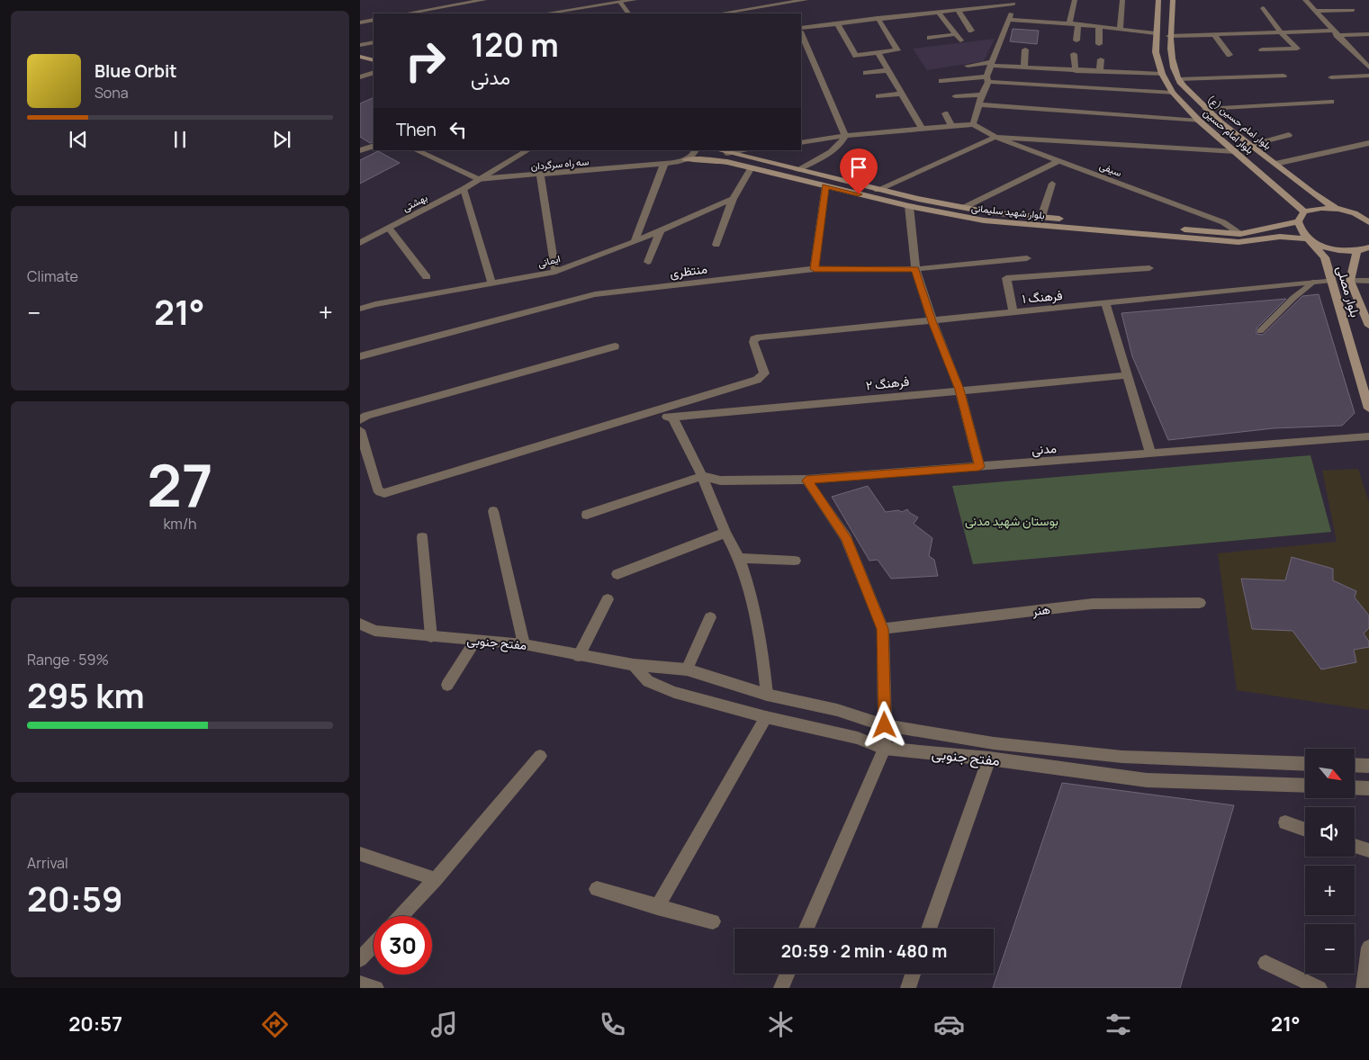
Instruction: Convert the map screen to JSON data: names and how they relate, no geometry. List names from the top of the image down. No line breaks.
{"streets":{"main road":["بلوار امام حسین (ع)","بلوار امام حسین","بلوار شهید سلیمانی","بلوار مصلی"],"street":["سه راه سرگردان","سیفی","بهشتی","ایمانی","منتظری","فرهنگ ۱","فرهنگ ۲","مدنی","هنر","مفتح جنوبی"]},"crossings":[["سه راه سرگردان","بهشتی"],["سه راه سرگردان","بلوار شهید سلیمانی"],["سیفی","بلوار شهید سلیمانی"],["بلوار شهید سلیمانی","بلوار مصلی"],["بلوار مصلی","فرهنگ ۱"],["فرهنگ ۱","فرهنگ ۲"]],"parks":["بوستان شهید مدنی"],"north":"bottom right","page":{"turn":["120 m","مدنی"],"song":["Blue Orbit","Sona"],"then":"Then","tile":["Climate",["27","km/h"],["Range · 59%","295 km"],["Arrival","20:59"]],"heat":["−","21°","+"],"map_buttons":["+","−"],"limit":"30","trip":"20:59 · 2 min · 480 m","tabs":["20:57","21°"]}}
